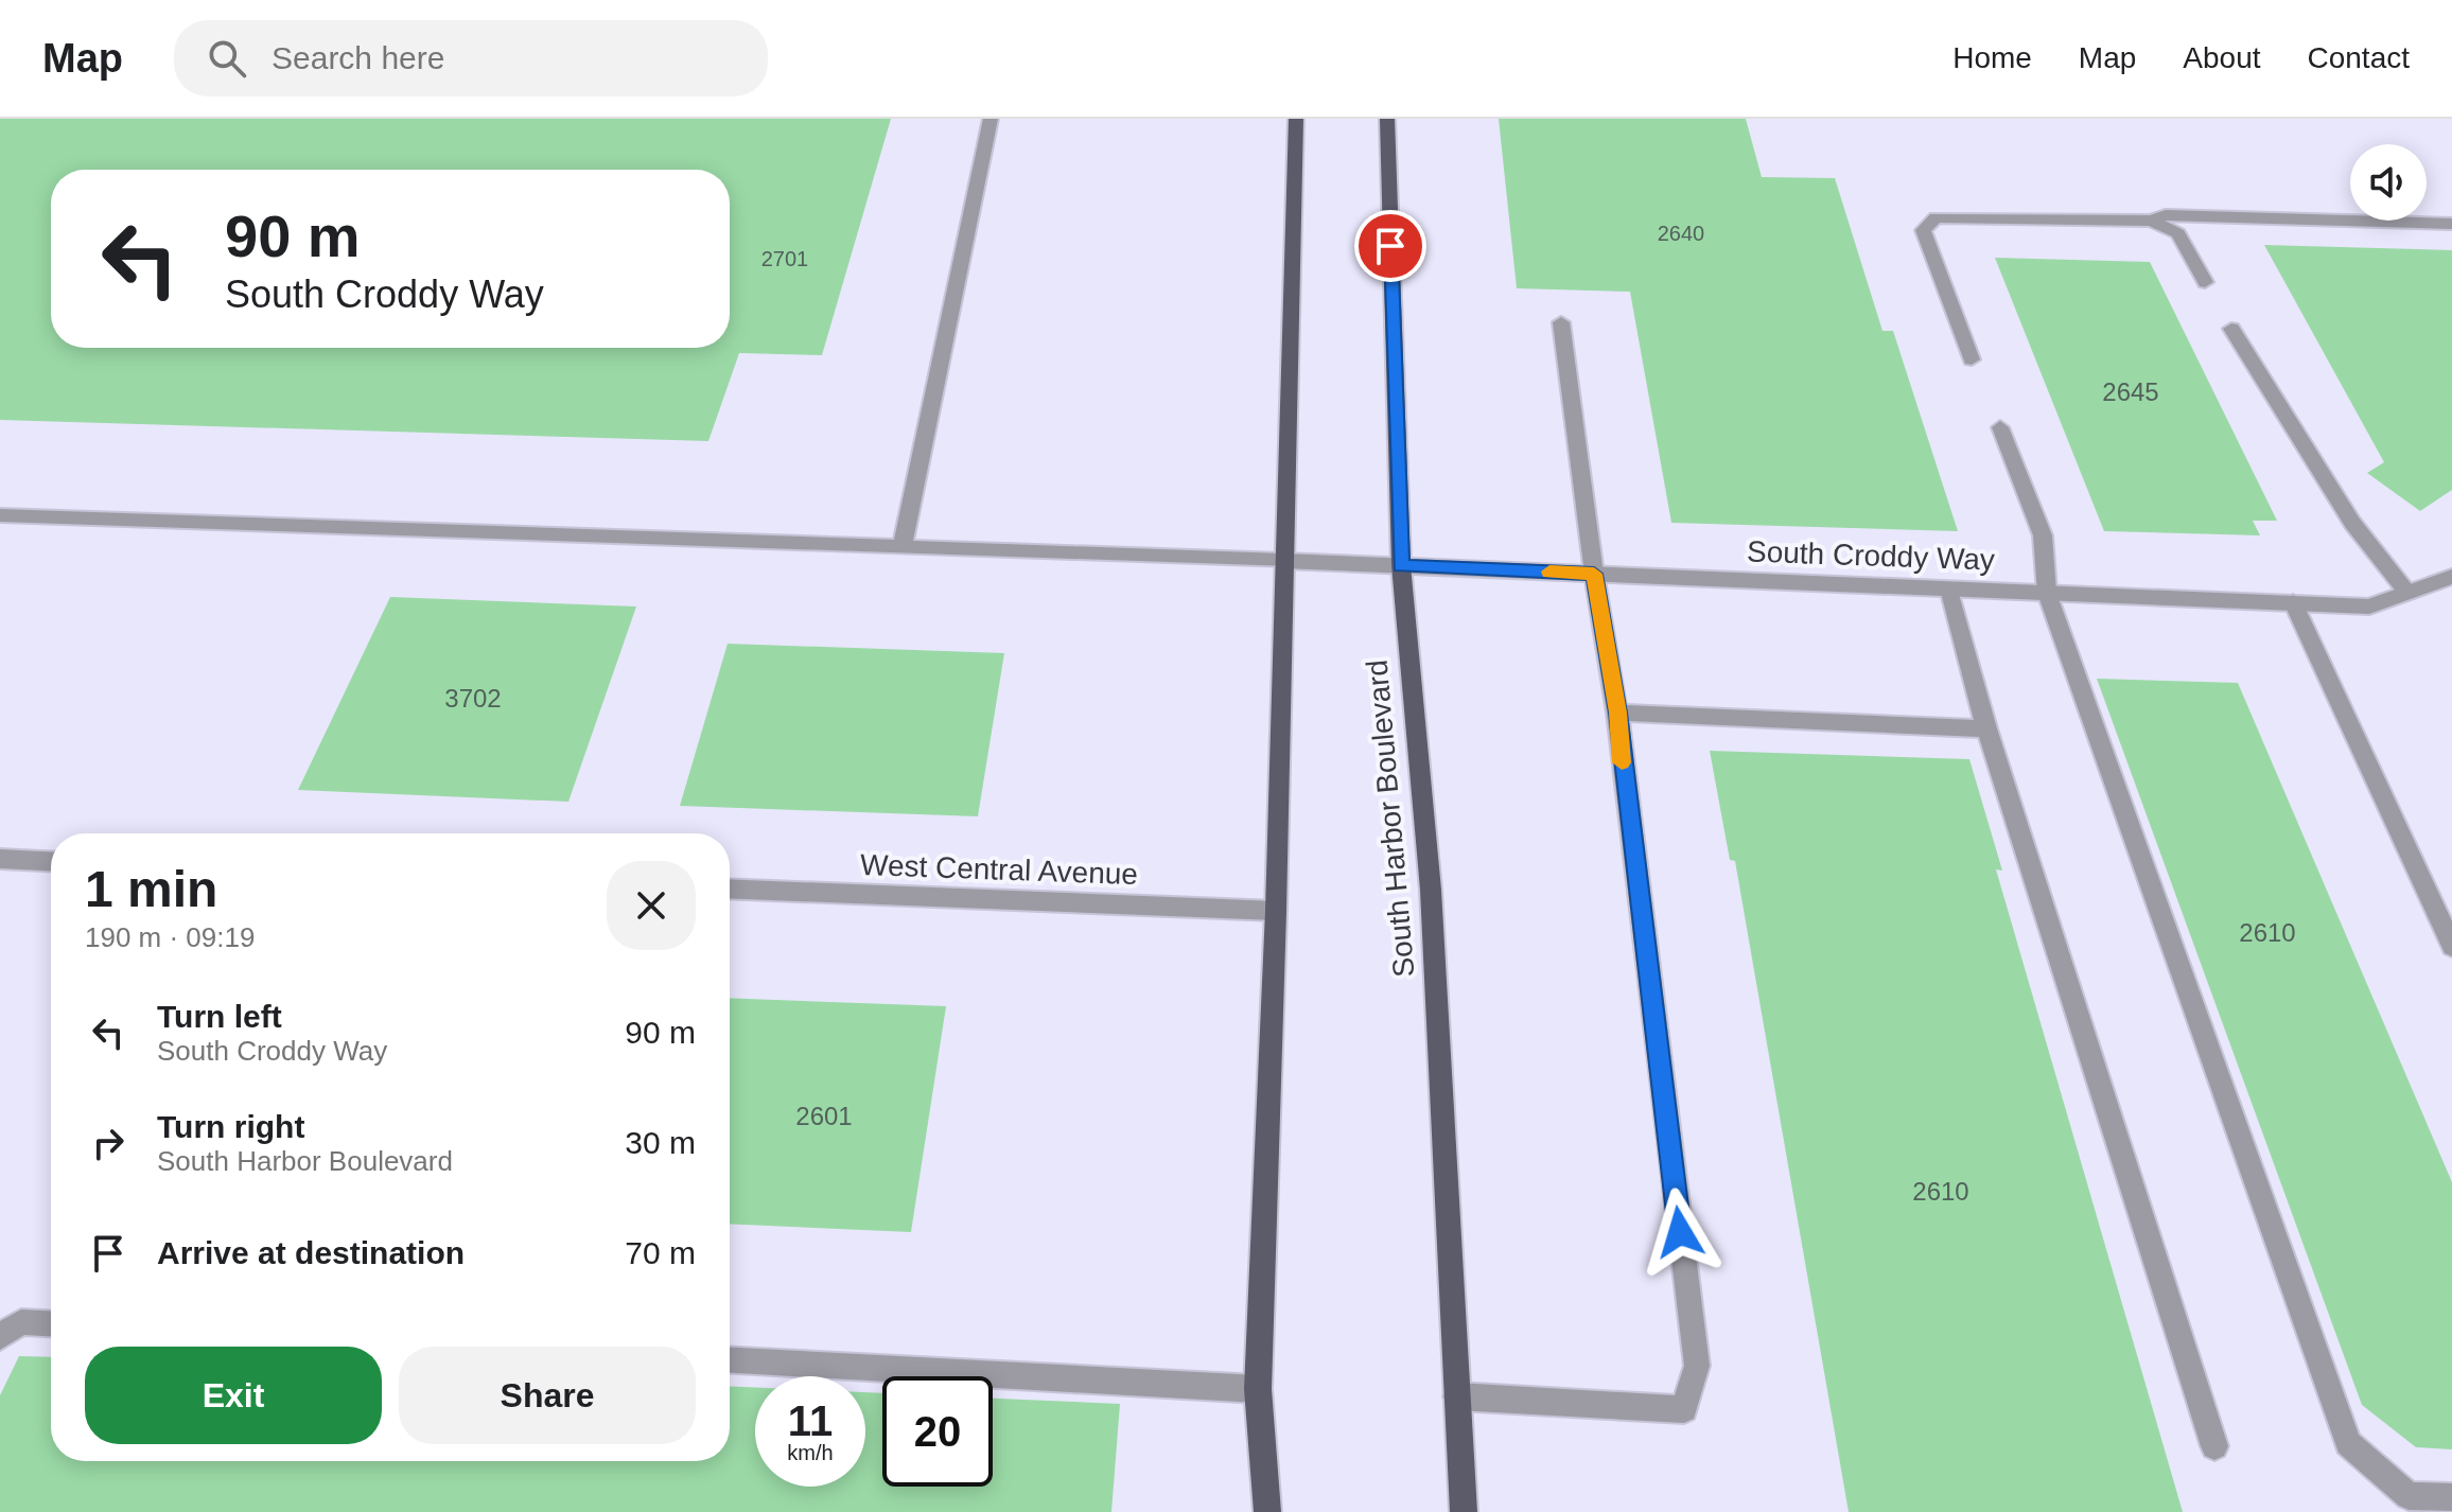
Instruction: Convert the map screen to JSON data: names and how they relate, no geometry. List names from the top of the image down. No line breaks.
{"streets":{"main road":["South Harbor Boulevard"],"street":["South Croddy Way","West Central Avenue"]},"crossings":[["South Croddy Way","South Harbor Boulevard"]],"house_numbers":["2640","2701","2645","3702","2610","2601","2610"],"page":{"header":"Map","search":"Search here","nav":["Home","Map","About","Contact"],"turn":["90 m","South Croddy Way"],"heading":["1 min","190 m · 09:19"],"list":[{"name":"Turn left","note":"South Croddy Way","value":"90 m"},{"name":"Turn right","note":"South Harbor Boulevard","value":"30 m"},{"name":"Arrive at destination","value":"70 m"}],"buttons":["Exit","Share"],"speed":"11 km/h","limit":"20"}}
